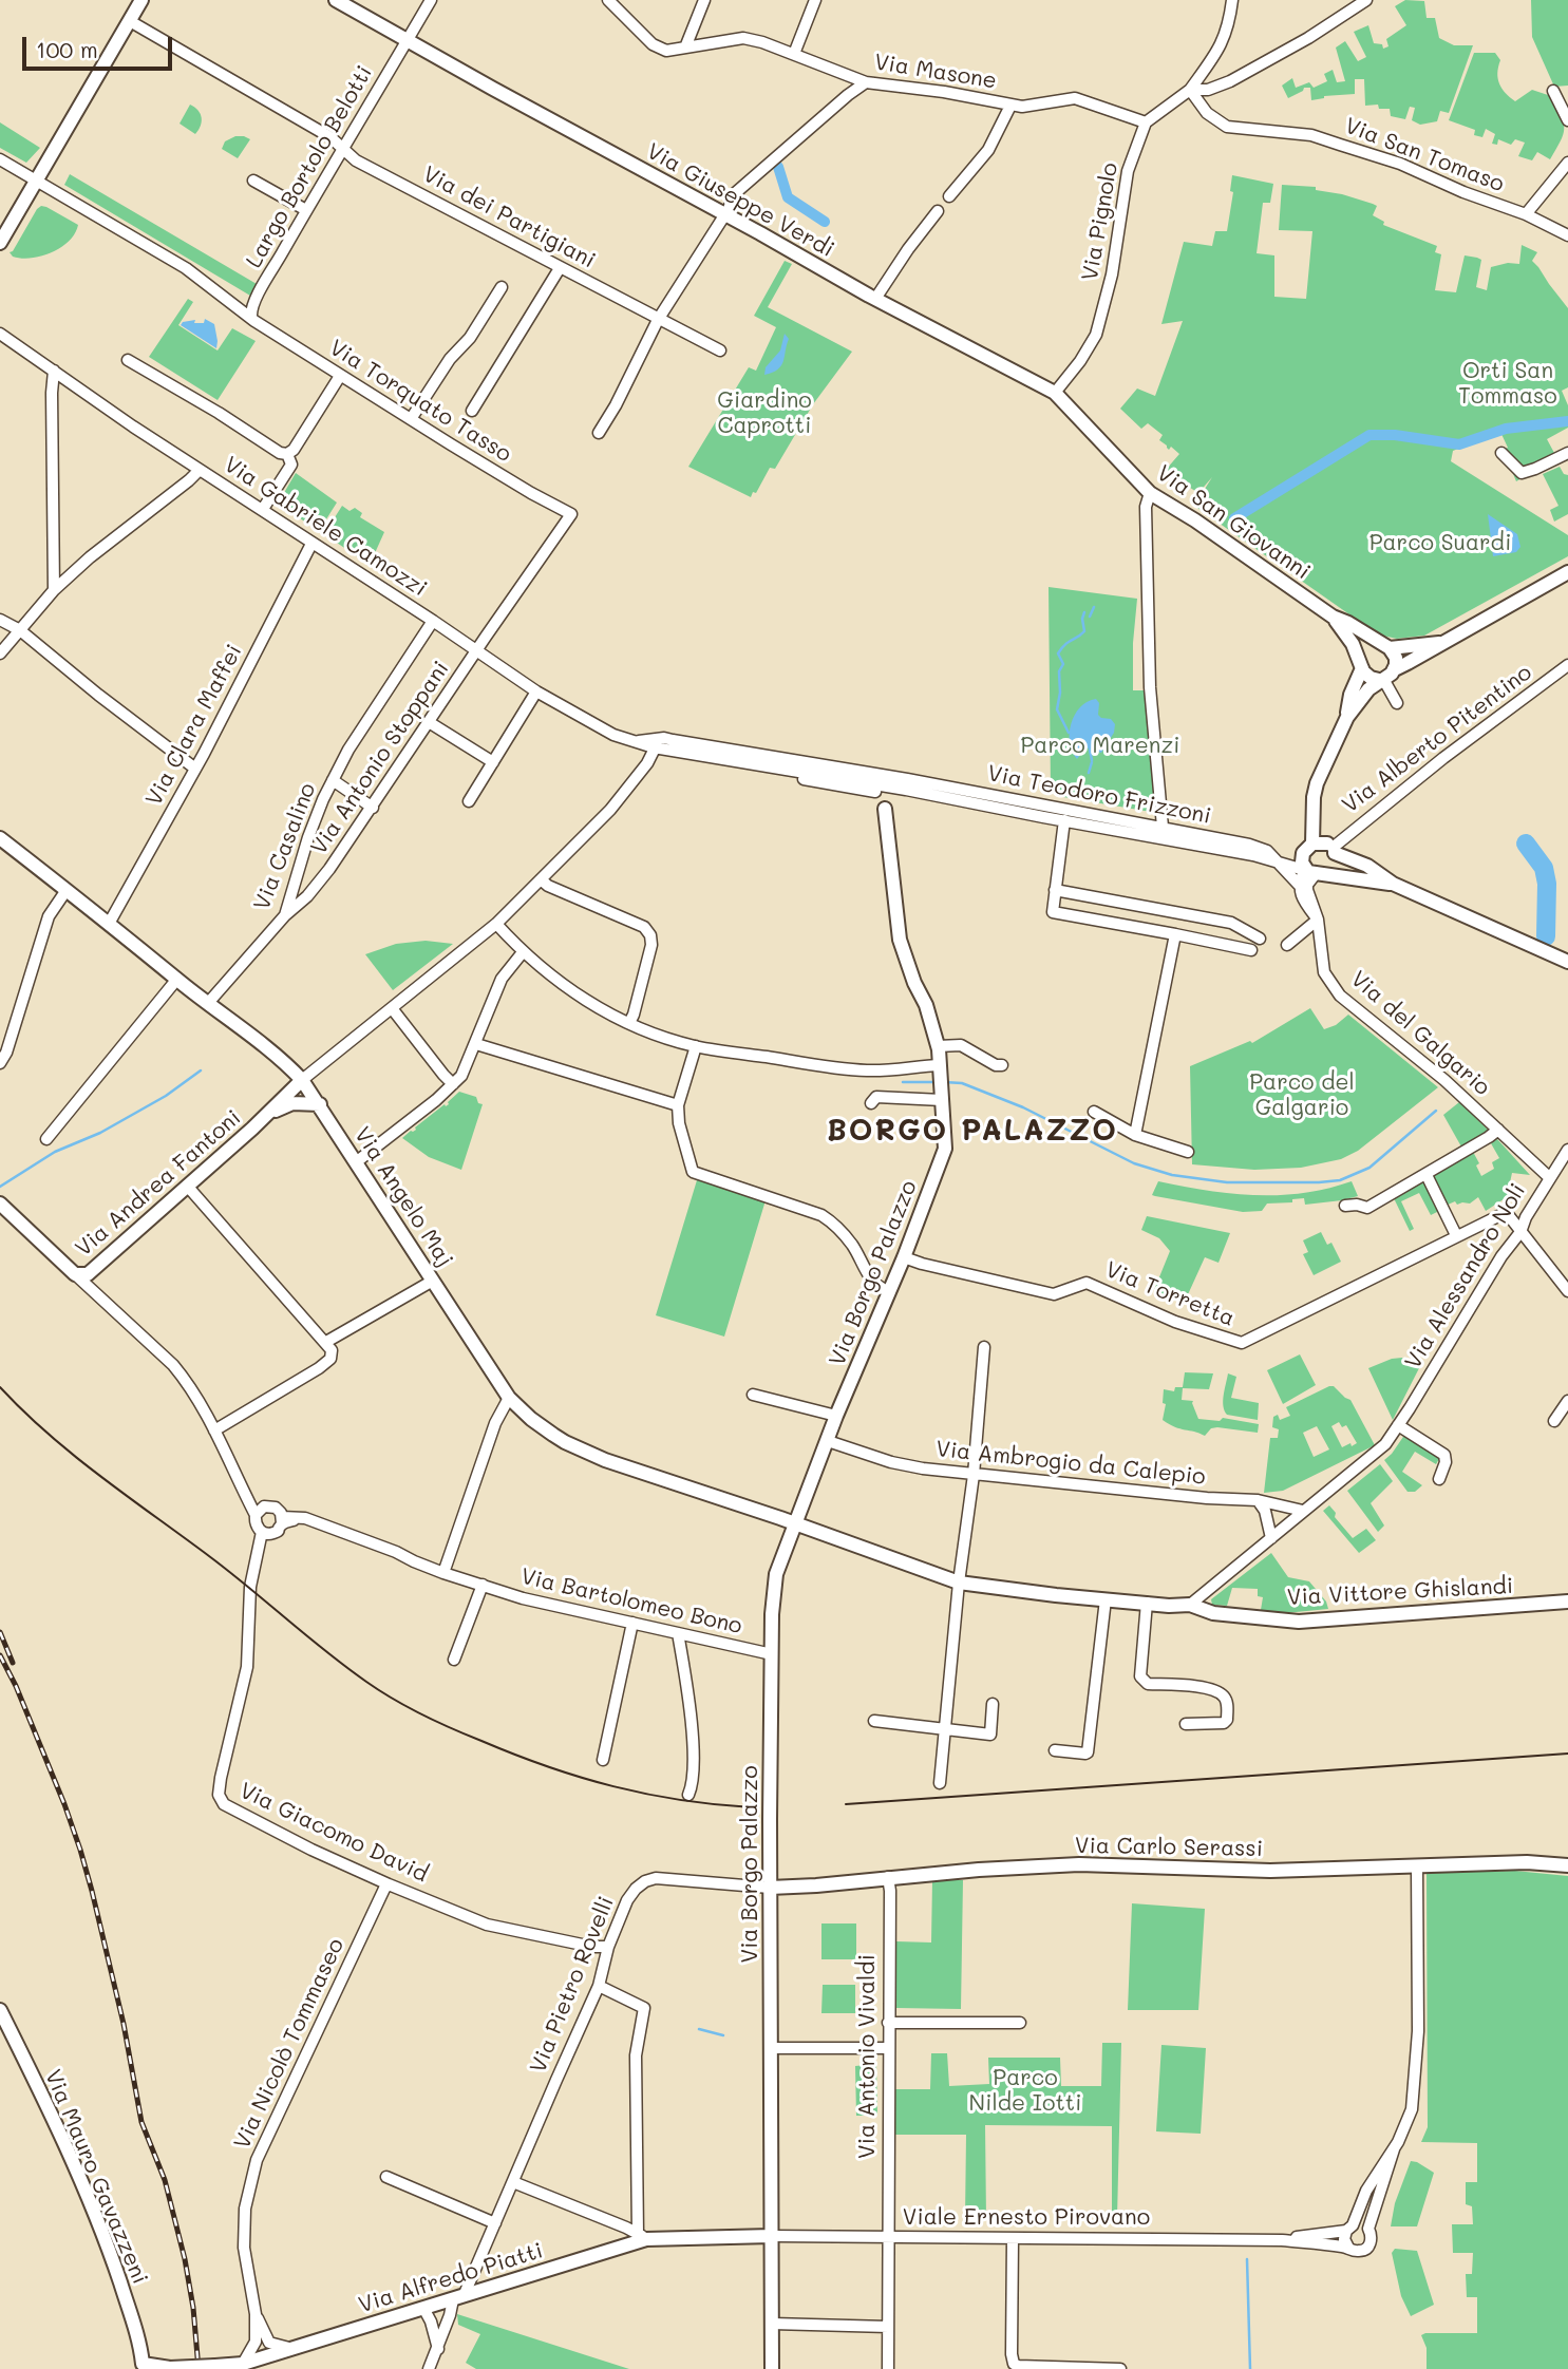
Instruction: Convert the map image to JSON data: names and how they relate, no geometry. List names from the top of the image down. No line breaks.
{"streets":{"street":["Via Masone","Via San Tomaso","Largo Bortolo Belotti","Via Giuseppe Verdi","Via dei Partigiani","Via Pignolo","Via Torquato Tasso","Via San Giovanni","Via Gabriele Camozzi","Via Clara Maffei","Via Alberto Pitentino","Via Antonio Stoppani","Via Teodoro Frizzoni","Via Casalino","Via del Galgario","Via Andrea Fantoni","Via Angelo Maj","Via Borgo Palazzo","Via Alessandro Noli","Via Torretta","Via Ambrogio da Calepio","Via Vittore Ghislandi","Via Bartolomeo Bono","Via Giacomo David","Via Carlo Serassi","Via Pietro Rovelli","Via Nicolò Tommaseo","Via Antonio Vivaldi","Via Mauro Gavazzeni","Viale Ernesto Pirovano","Via Alfredo Piatti"]},"crossings":[["Via Masone","Via Pignolo"],["Largo Bortolo Belotti","Via Giuseppe Verdi"],["Largo Bortolo Belotti","Via dei Partigiani"],["Largo Bortolo Belotti","Via Torquato Tasso"],["Via Giuseppe Verdi","Via Pignolo"],["Via Giuseppe Verdi","Via San Giovanni"],["Via Pignolo","Via San Giovanni"],["Via Torquato Tasso","Via Antonio Stoppani"],["Via Gabriele Camozzi","Via Clara Maffei"],["Via Gabriele Camozzi","Via Antonio Stoppani"],["Via Gabriele Camozzi","Via Casalino"],["Via Clara Maffei","Via Angelo Maj"],["Via Antonio Stoppani","Via Casalino"],["Via Teodoro Frizzoni","Via del Galgario"],["Via Casalino","Via Angelo Maj"],["Via del Galgario","Via Alessandro Noli"],["Via Andrea Fantoni","Via Angelo Maj"],["Via Angelo Maj","Via Borgo Palazzo"],["Via Angelo Maj","Via Vittore Ghislandi"],["Via Borgo Palazzo","Via Torretta"],["Via Borgo Palazzo","Via Ambrogio da Calepio"],["Via Borgo Palazzo","Via Vittore Ghislandi"],["Via Borgo Palazzo","Via Bartolomeo Bono"],["Via Borgo Palazzo","Via Carlo Serassi"],["Via Borgo Palazzo","Via Pietro Rovelli"],["Via Borgo Palazzo","Viale Ernesto Pirovano"],["Via Borgo Palazzo","Via Alfredo Piatti"],["Via Alessandro Noli","Via Torretta"],["Via Alessandro Noli","Via Ambrogio da Calepio"],["Via Alessandro Noli","Via Vittore Ghislandi"],["Via Bartolomeo Bono","Via Giacomo David"],["Via Giacomo David","Via Pietro Rovelli"],["Via Giacomo David","Via Nicolò Tommaseo"],["Via Carlo Serassi","Via Pietro Rovelli"],["Via Carlo Serassi","Via Antonio Vivaldi"],["Via Pietro Rovelli","Via Alfredo Piatti"],["Via Nicolò Tommaseo","Via Alfredo Piatti"],["Via Antonio Vivaldi","Viale Ernesto Pirovano"],["Via Mauro Gavazzeni","Via Alfredo Piatti"],["Viale Ernesto Pirovano","Via Alfredo Piatti"]],"districts":["BORGO PALAZZO"],"parks":["Orti San Tommaso","Giardino Caprotti","Parco Suardi","Parco Marenzi","Parco del Galgario","Parco Nilde Iotti"],"scale_bar":"100 m"}
